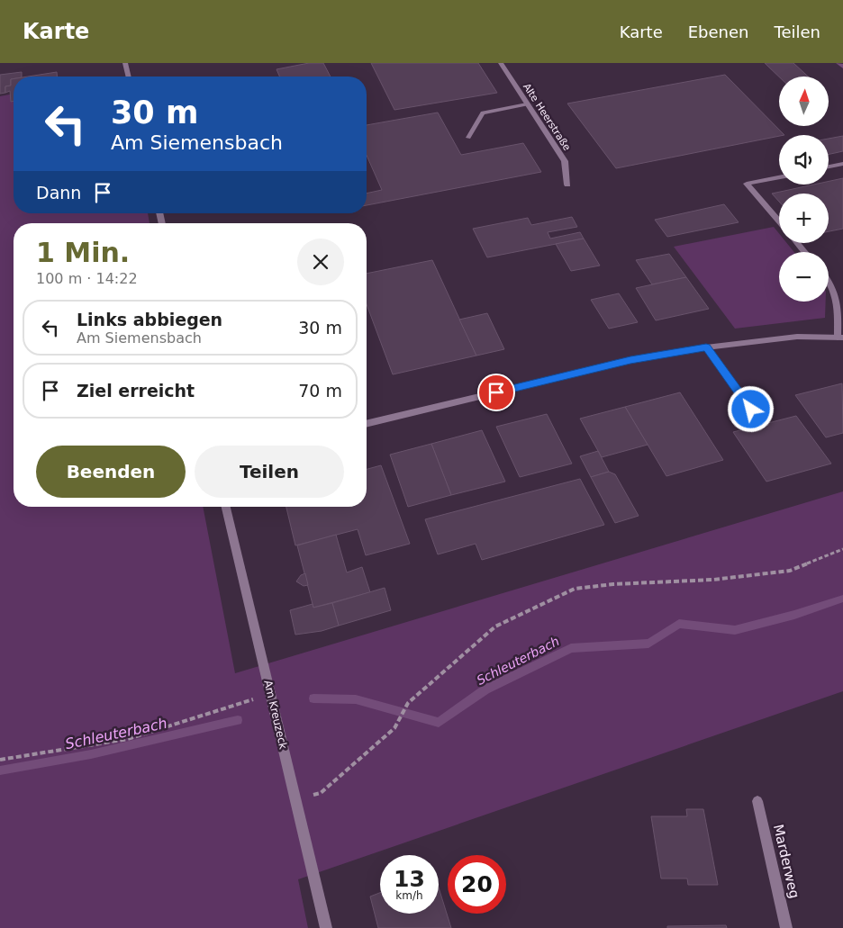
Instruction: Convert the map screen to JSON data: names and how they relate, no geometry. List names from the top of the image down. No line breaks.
{"streets":{"street":["Alte Heerstraße","Am Kreuzeck","Marderweg"]},"water":["Schleuterbach"],"north":"top","page":{"header":"Karte","nav":["Karte","Ebenen","Teilen"],"map_buttons":["+","−"],"turn":["30 m","Am Siemensbach"],"then":"Dann","heading":["1 Min.","100 m · 14:22"],"list":[{"name":"Links abbiegen","note":"Am Siemensbach","value":"30 m"},{"name":"Ziel erreicht","value":"70 m"}],"buttons":["Beenden","Teilen"],"speed":"13 km/h","limit":"20"}}
